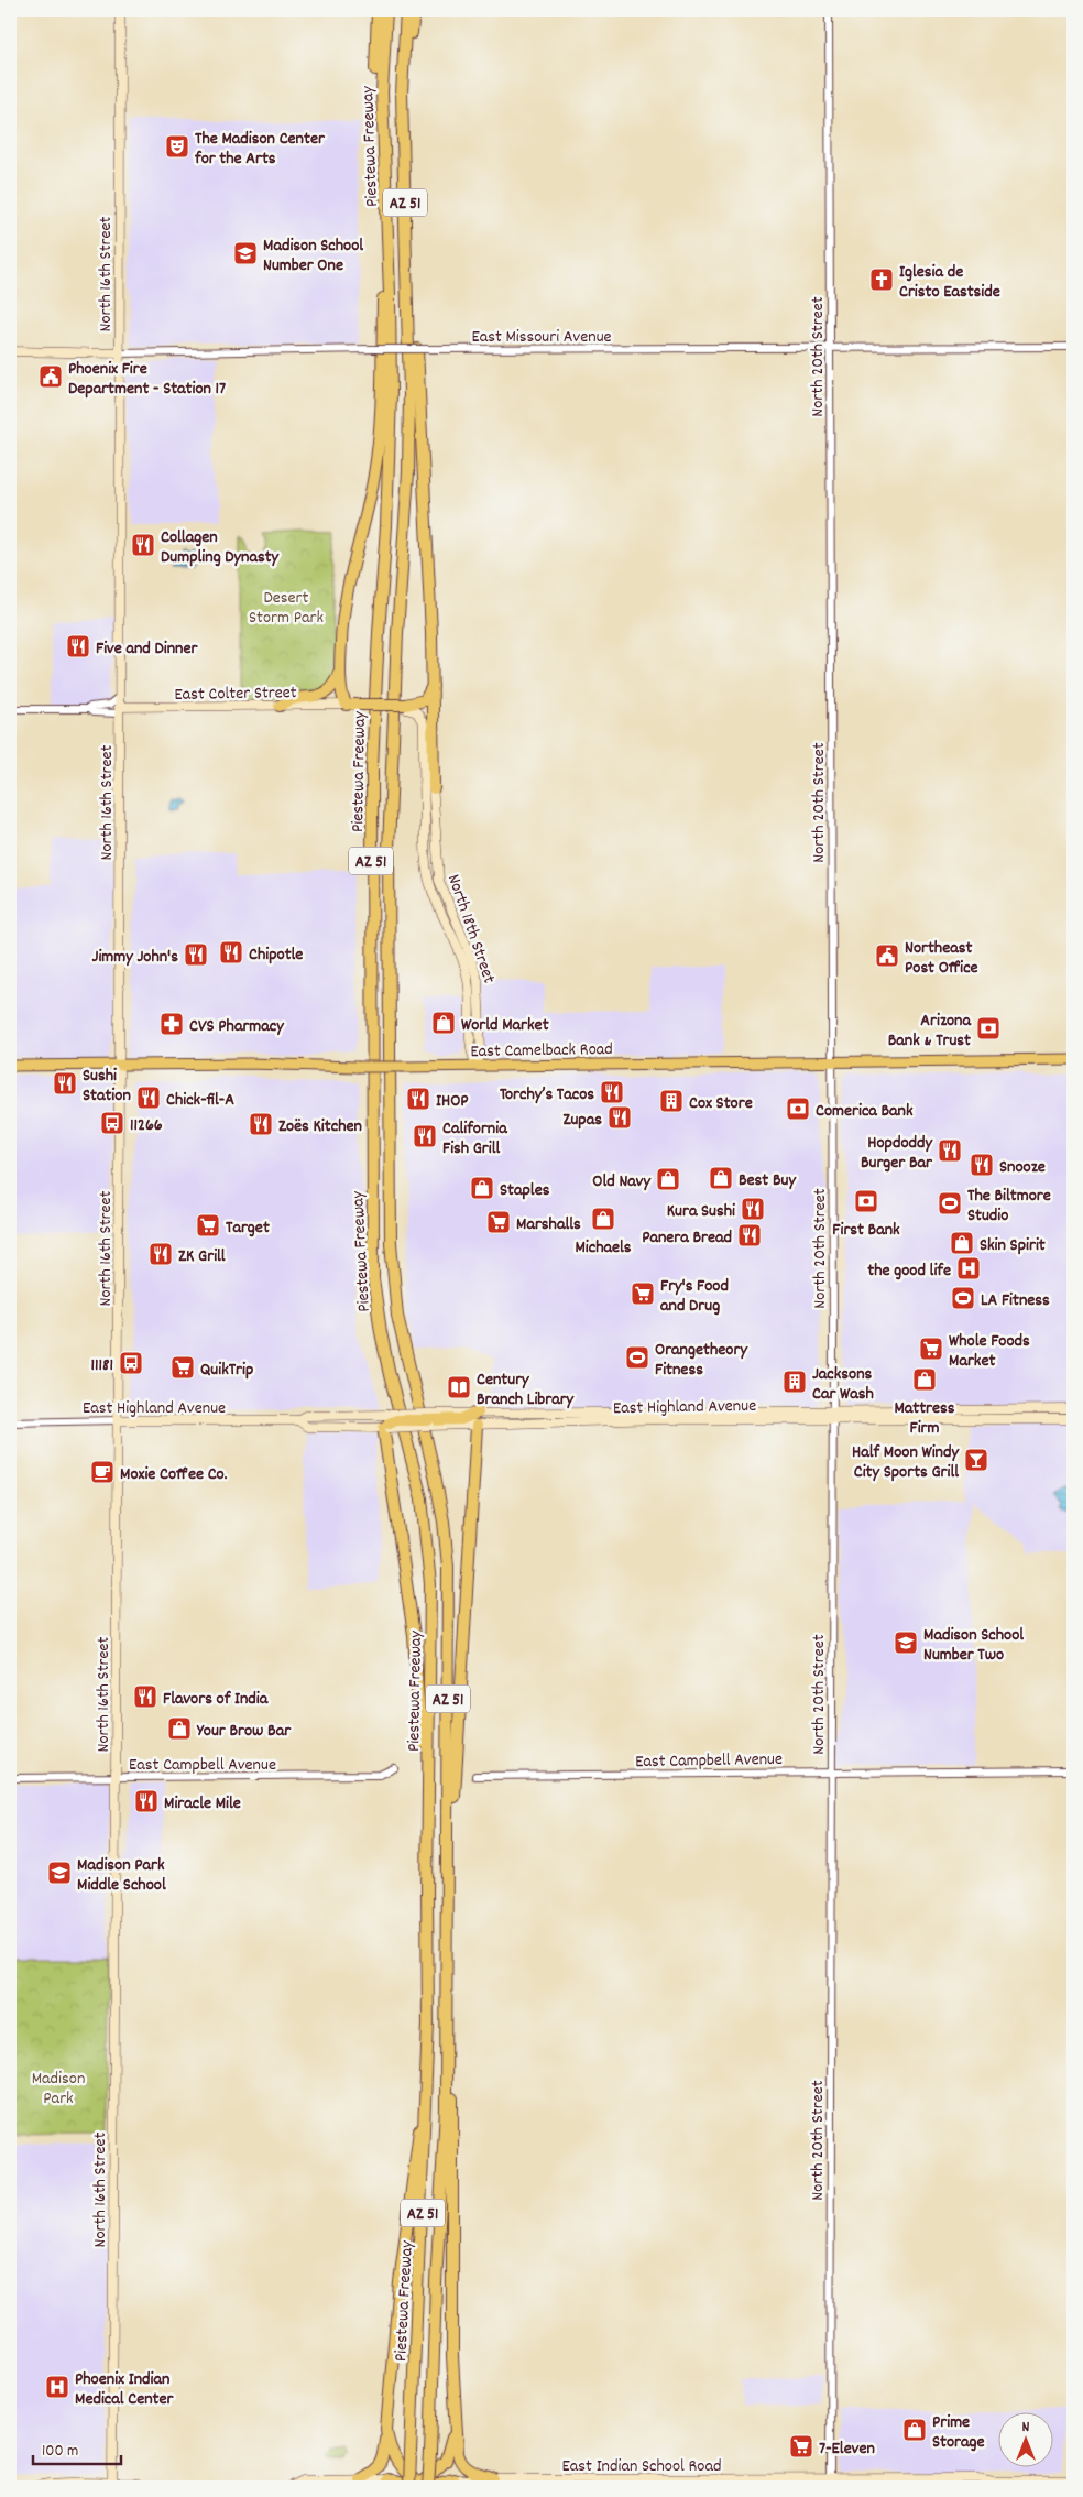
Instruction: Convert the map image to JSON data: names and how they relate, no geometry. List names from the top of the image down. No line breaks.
{"streets":{"highway":["Piestewa Freeway","AZ 51"],"main road":["North 16th Street","East Missouri Avenue","East Colter Street","North 18th Street","East Camelback Road","East Highland Avenue","East Indian School Road"],"street":["North 20th Street","East Campbell Avenue"]},"crossings":[["North 16th Street","East Missouri Avenue"],["North 16th Street","East Colter Street"],["North 16th Street","East Camelback Road"],["North 16th Street","East Highland Avenue"],["North 16th Street","East Campbell Avenue"],["East Missouri Avenue","North 20th Street"],["North 20th Street","East Camelback Road"],["North 20th Street","East Highland Avenue"],["North 20th Street","East Campbell Avenue"],["North 20th Street","East Indian School Road"],["North 18th Street","East Camelback Road"]],"parks":["Desert Storm Park","Madison Park"],"places":{"theatre":["The Madison Center for the Arts"],"school or university":["Madison School Number One","Madison School Number Two","Madison Park Middle School"],"church":["Iglesia de Cristo Eastside"],"public building":["Phoenix Fire Department - Station 17","Northeast Post Office"],"restaurant":["Collagen Dumpling Dynasty","Five and Dinner","Chipotle","Jimmy John's","Sushi Station","Torchy’s Tacos","Chick-fil-A","IHOP","Zupas","Zoës Kitchen","California Fish Grill","Hopdoddy Burger Bar","Snooze","Kura Sushi","Panera Bread","ZK Grill","Flavors of India","Miracle Mile"],"shop":["World Market","Best Buy","Old Navy","Staples","Michaels","Skin Spirit","Mattress Firm","Your Brow Bar","Prime Storage"],"pharmacy":["CVS Pharmacy"],"bank":["Arizona Bank & Trust","Comerica Bank","First Bank"],"building":["Cox Store","Jacksons Car Wash"],"bus stop":["11266","11181"],"sports":["The Biltmore Studio","LA Fitness","Orangetheory Fitness"],"supermarket":["Marshalls","Target","Fry's Food and Drug","Whole Foods Market","QuikTrip","7-Eleven"],"hospital":["the good life","Phoenix Indian Medical Center"],"library":["Century Branch Library"],"bar":["Half Moon Windy City Sports Grill"],"cafe":["Moxie Coffee Co."]},"scale_bar":"100 m","north":"top"}
